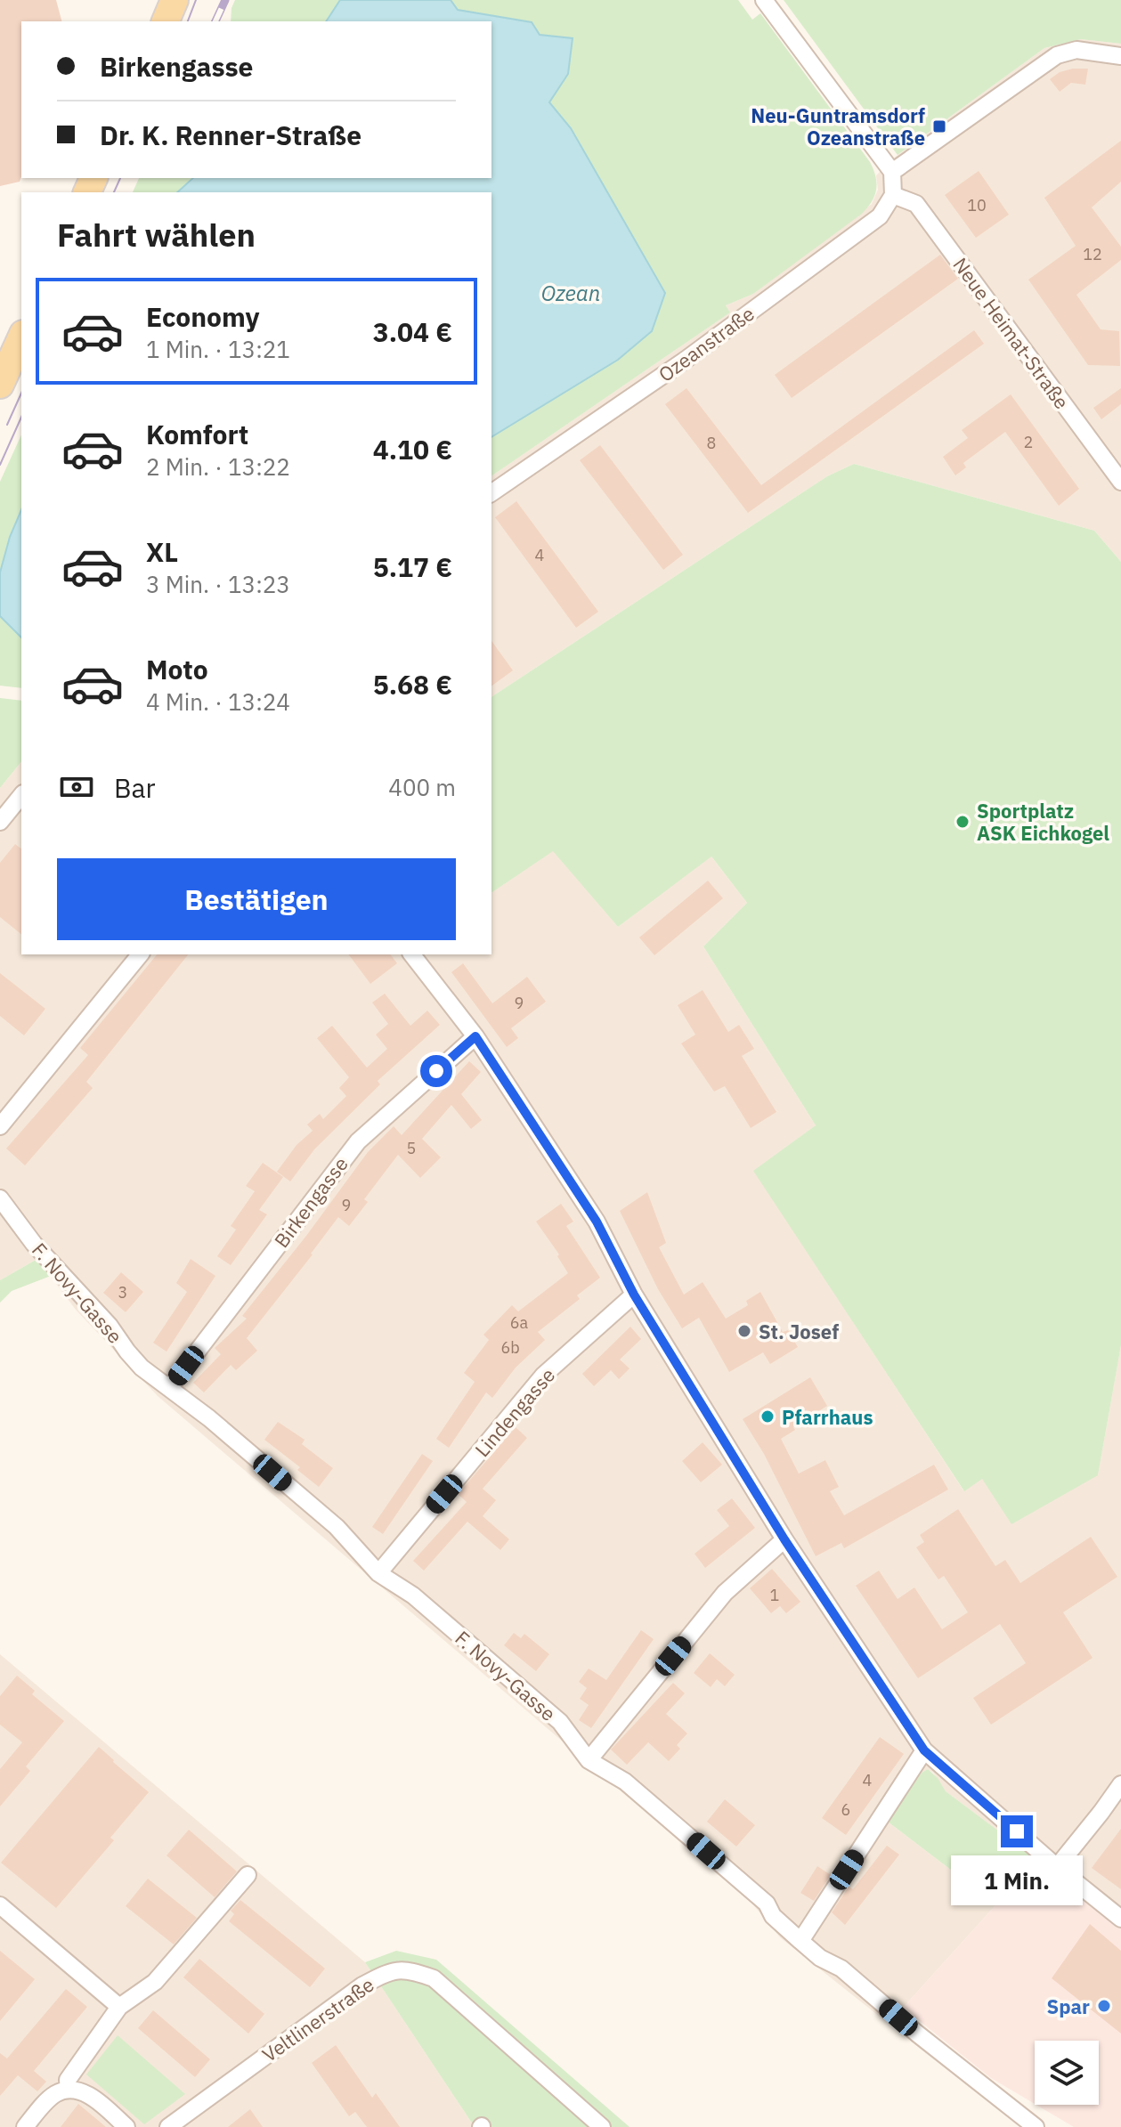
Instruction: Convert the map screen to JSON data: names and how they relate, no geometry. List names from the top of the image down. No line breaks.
{"streets":{"street":["Neue Heimat-Straße","Ozeanstraße","Birkengasse","F. Novy-Gasse","Lindengasse","Veltlinerstraße"]},"crossings":[["Neue Heimat-Straße","Ozeanstraße"],["Birkengasse","F. Novy-Gasse"],["F. Novy-Gasse","Lindengasse"]],"water":["Ozean"],"places":{"transit":["Neu-Guntramsdorf Ozeanstraße"],"other":["Sportplatz ASK Eichkogel","St. Josef","Pfarrhaus","Spar"]},"house_numbers":["10","12","2","8","4","9","5","9","3","6a","6b","1","4","6"],"page":{"banner":["Birkengasse","Dr. K. Renner-Straße"],"heading":"Fahrt wählen","list":[{"name":"Economy","note":"1 Min. · 13:21","value":"3.04 €"},{"name":"Komfort","note":"2 Min. · 13:22","value":"4.10 €"},{"name":"XL","note":"3 Min. · 13:23","value":"5.17 €"},{"name":"Moto","note":"4 Min. · 13:24","value":"5.68 €"}],"pay":["Bar","400 m"],"buttons":"Bestätigen","bubble":"1 Min."}}
